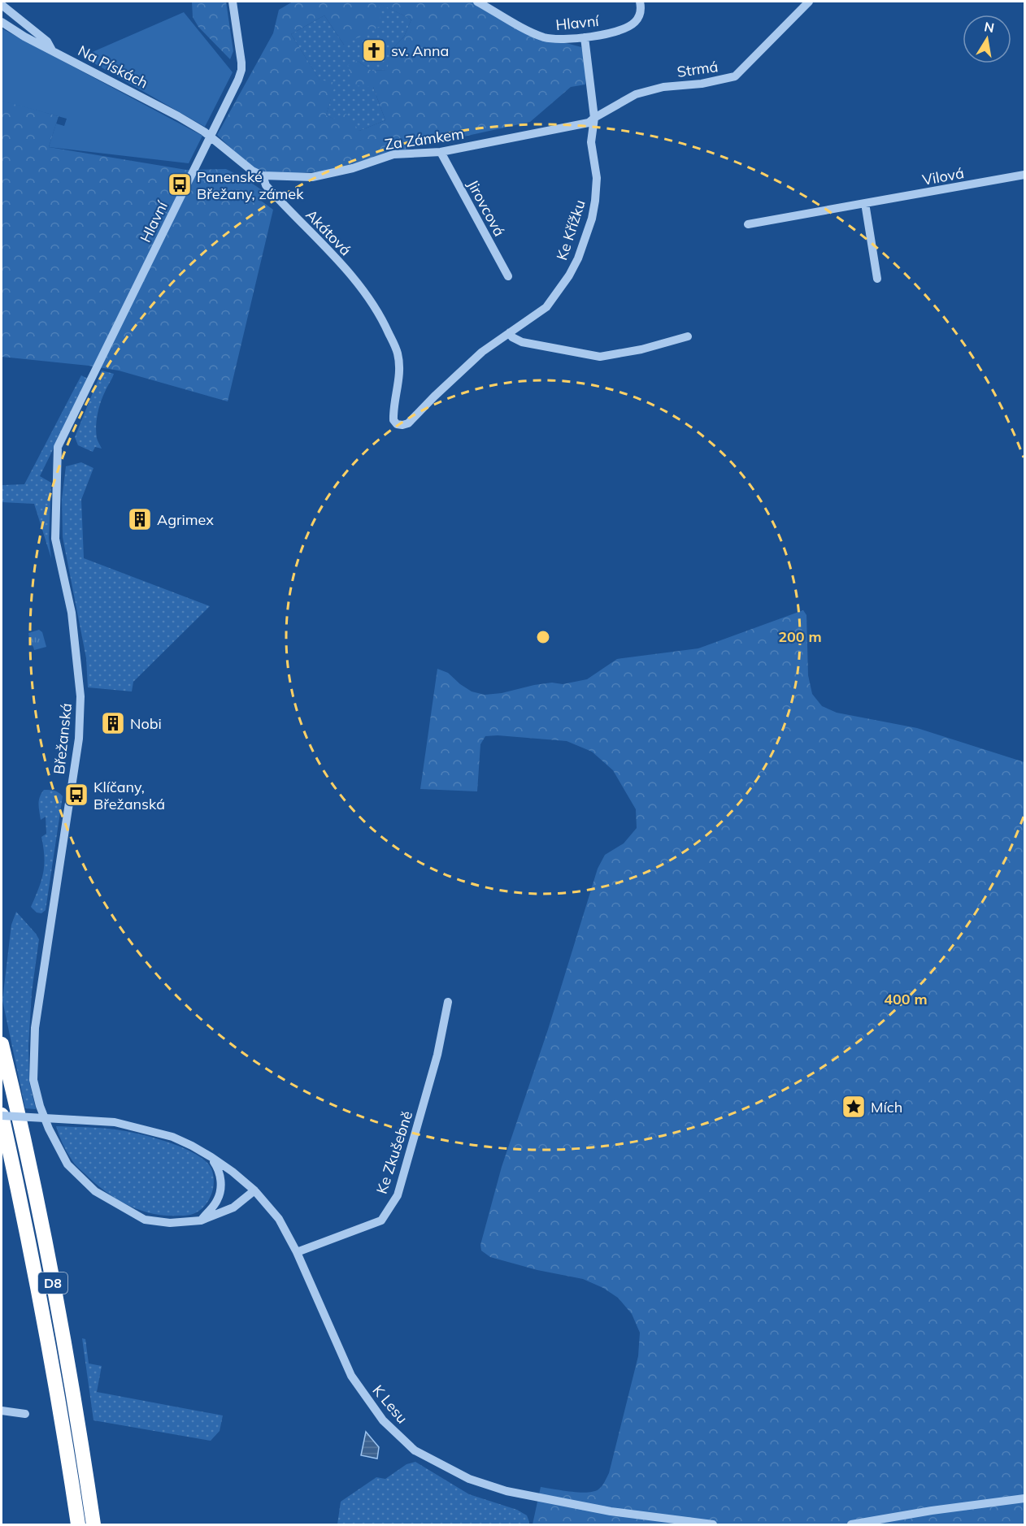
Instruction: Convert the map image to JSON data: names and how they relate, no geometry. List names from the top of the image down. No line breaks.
{"streets":{"highway":["D8"],"street":["Hlavní","Na Pískách","Strmá","Za Zámkem","Vilová","Jirovcová","Ke Křížku","Akátová","Břežanská","Ke Zkušebně","K Lesu"]},"crossings":[["Hlavní","Na Pískách"],["Hlavní","Ke Křížku"],["Hlavní","Břežanská"],["Strmá","Za Zámkem"],["Strmá","Ke Křížku"],["Za Zámkem","Jirovcová"],["Za Zámkem","Ke Křížku"],["Za Zámkem","Akátová"],["Ke Křížku","Akátová"],["Břežanská","K Lesu"],["Ke Zkušebně","K Lesu"]],"places":{"church":["sv. Anna"],"bus stop":["Panenské Břežany, zámek","Klíčany, Břežanská"],"building":["Agrimex","Nobi"],"place":["Mích"]},"north":"top","rings":["200 m","400 m"]}
